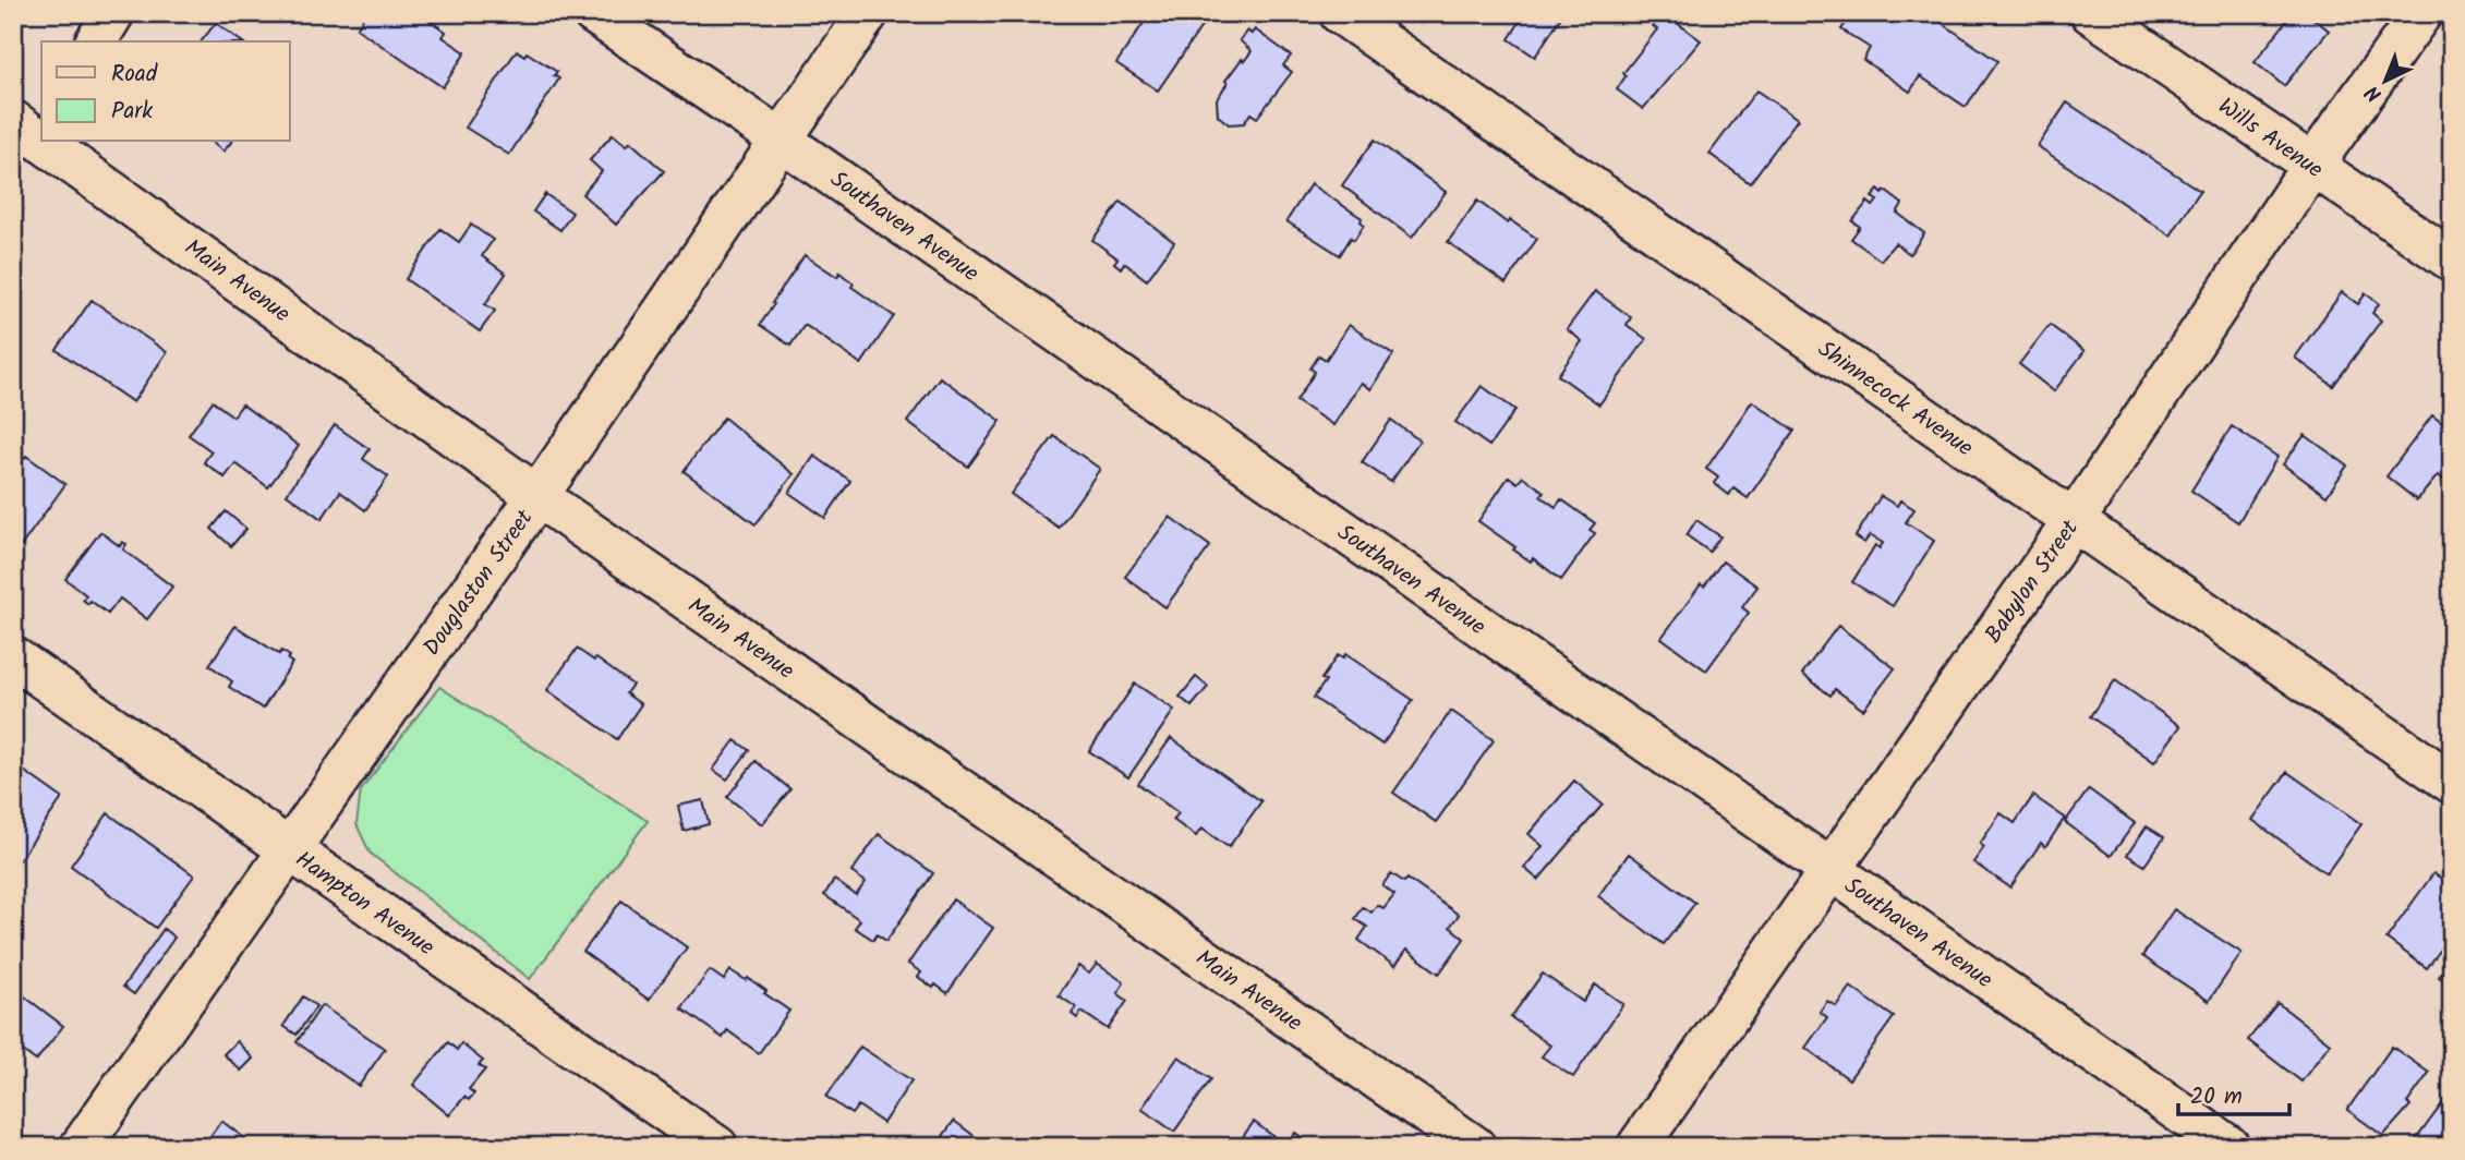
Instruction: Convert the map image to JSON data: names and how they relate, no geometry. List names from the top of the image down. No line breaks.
{"streets":{"street":["Wills Avenue","Southaven Avenue","Main Avenue","Shinnecock Avenue","Babylon Street","Douglaston Street","Hampton Avenue"]},"crossings":[["Wills Avenue","Babylon Street"],["Southaven Avenue","Babylon Street"],["Southaven Avenue","Douglaston Street"],["Main Avenue","Douglaston Street"],["Shinnecock Avenue","Babylon Street"],["Douglaston Street","Hampton Avenue"]],"legend":["Road","Park"],"scale_bar":"20 m","north":"bottom left"}
